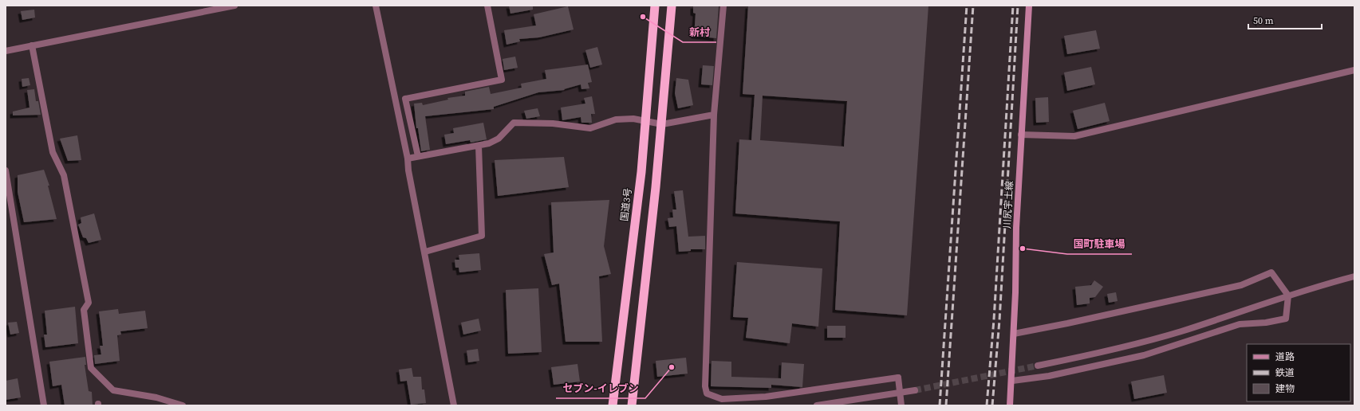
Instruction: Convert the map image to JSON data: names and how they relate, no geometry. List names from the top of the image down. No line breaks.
{"streets":{"highway":["国道3号"],"main road":["川尻宇土線"]},"places":["新村","国町駐車場","セブン-イレブン"],"legend":["道路","鉄道","建物"],"scale_bar":"50 m"}
